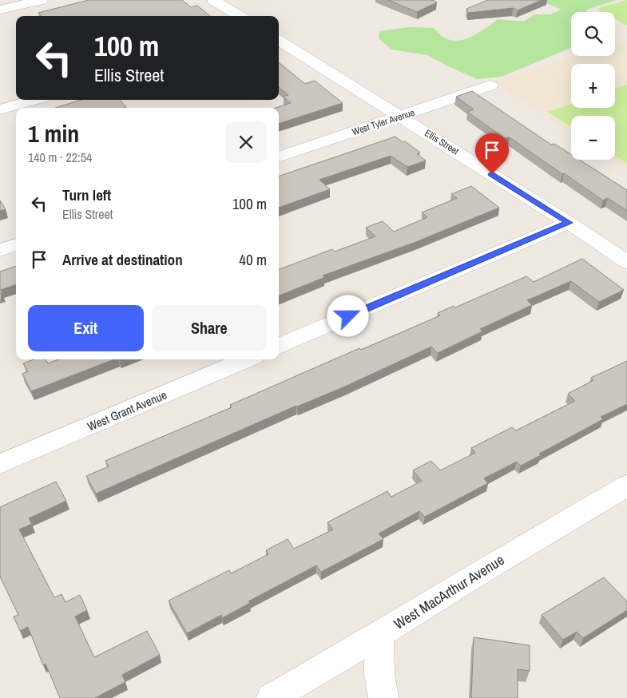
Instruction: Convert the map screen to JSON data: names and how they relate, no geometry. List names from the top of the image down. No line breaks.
{"streets":{"street":["West Tyler Avenue","Ellis Street","West Grant Avenue","West MacArthur Avenue"]},"crossings":[["West Tyler Avenue","Ellis Street"]],"page":{"map_buttons":["+","−"],"turn":["100 m","Ellis Street"],"heading":["1 min","140 m · 22:54"],"list":[{"name":"Turn left","note":"Ellis Street","value":"100 m"},{"name":"Arrive at destination","value":"40 m"}],"buttons":["Exit","Share"]}}
